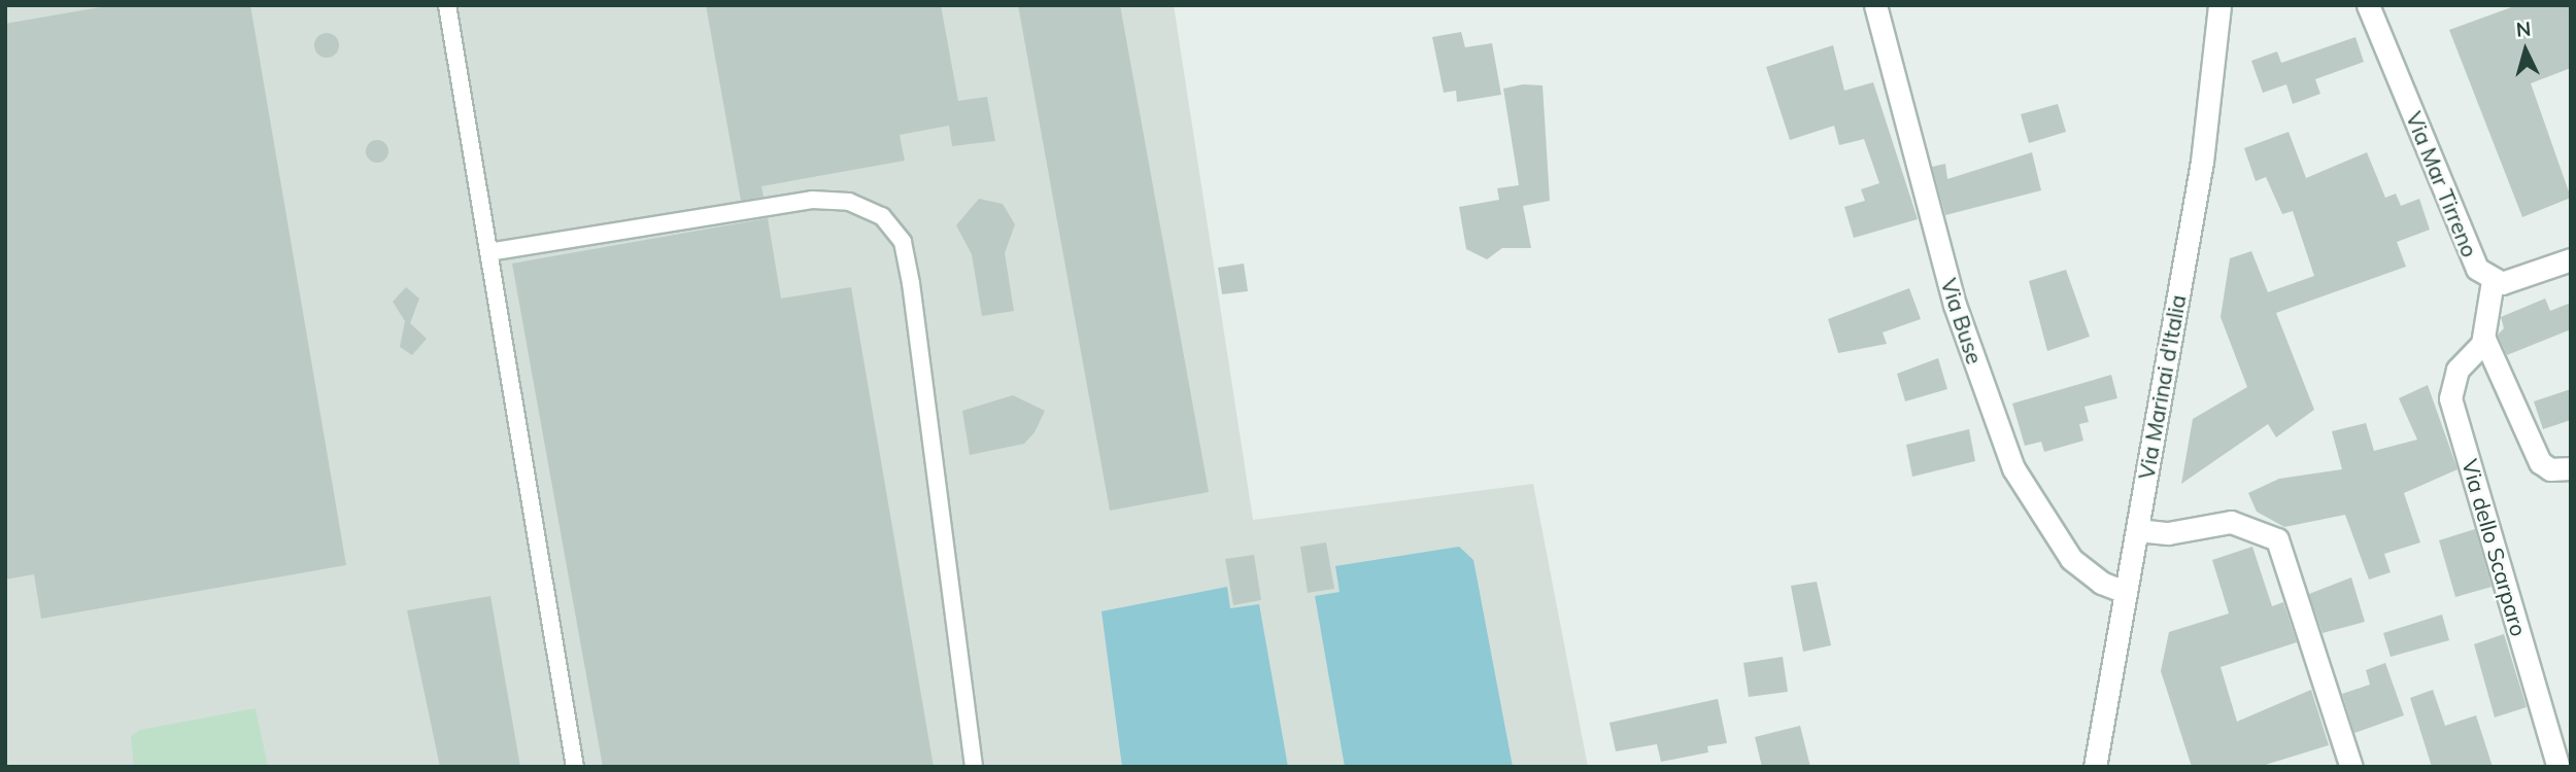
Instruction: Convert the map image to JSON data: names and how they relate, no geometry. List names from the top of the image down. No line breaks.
{"streets":{"street":["Via Mar Tirreno","Via Buse","Via Marinai d'Italia","Via dello Scarparo"]},"crossings":[["Via Buse","Via Marinai d'Italia"]],"north":"top"}
